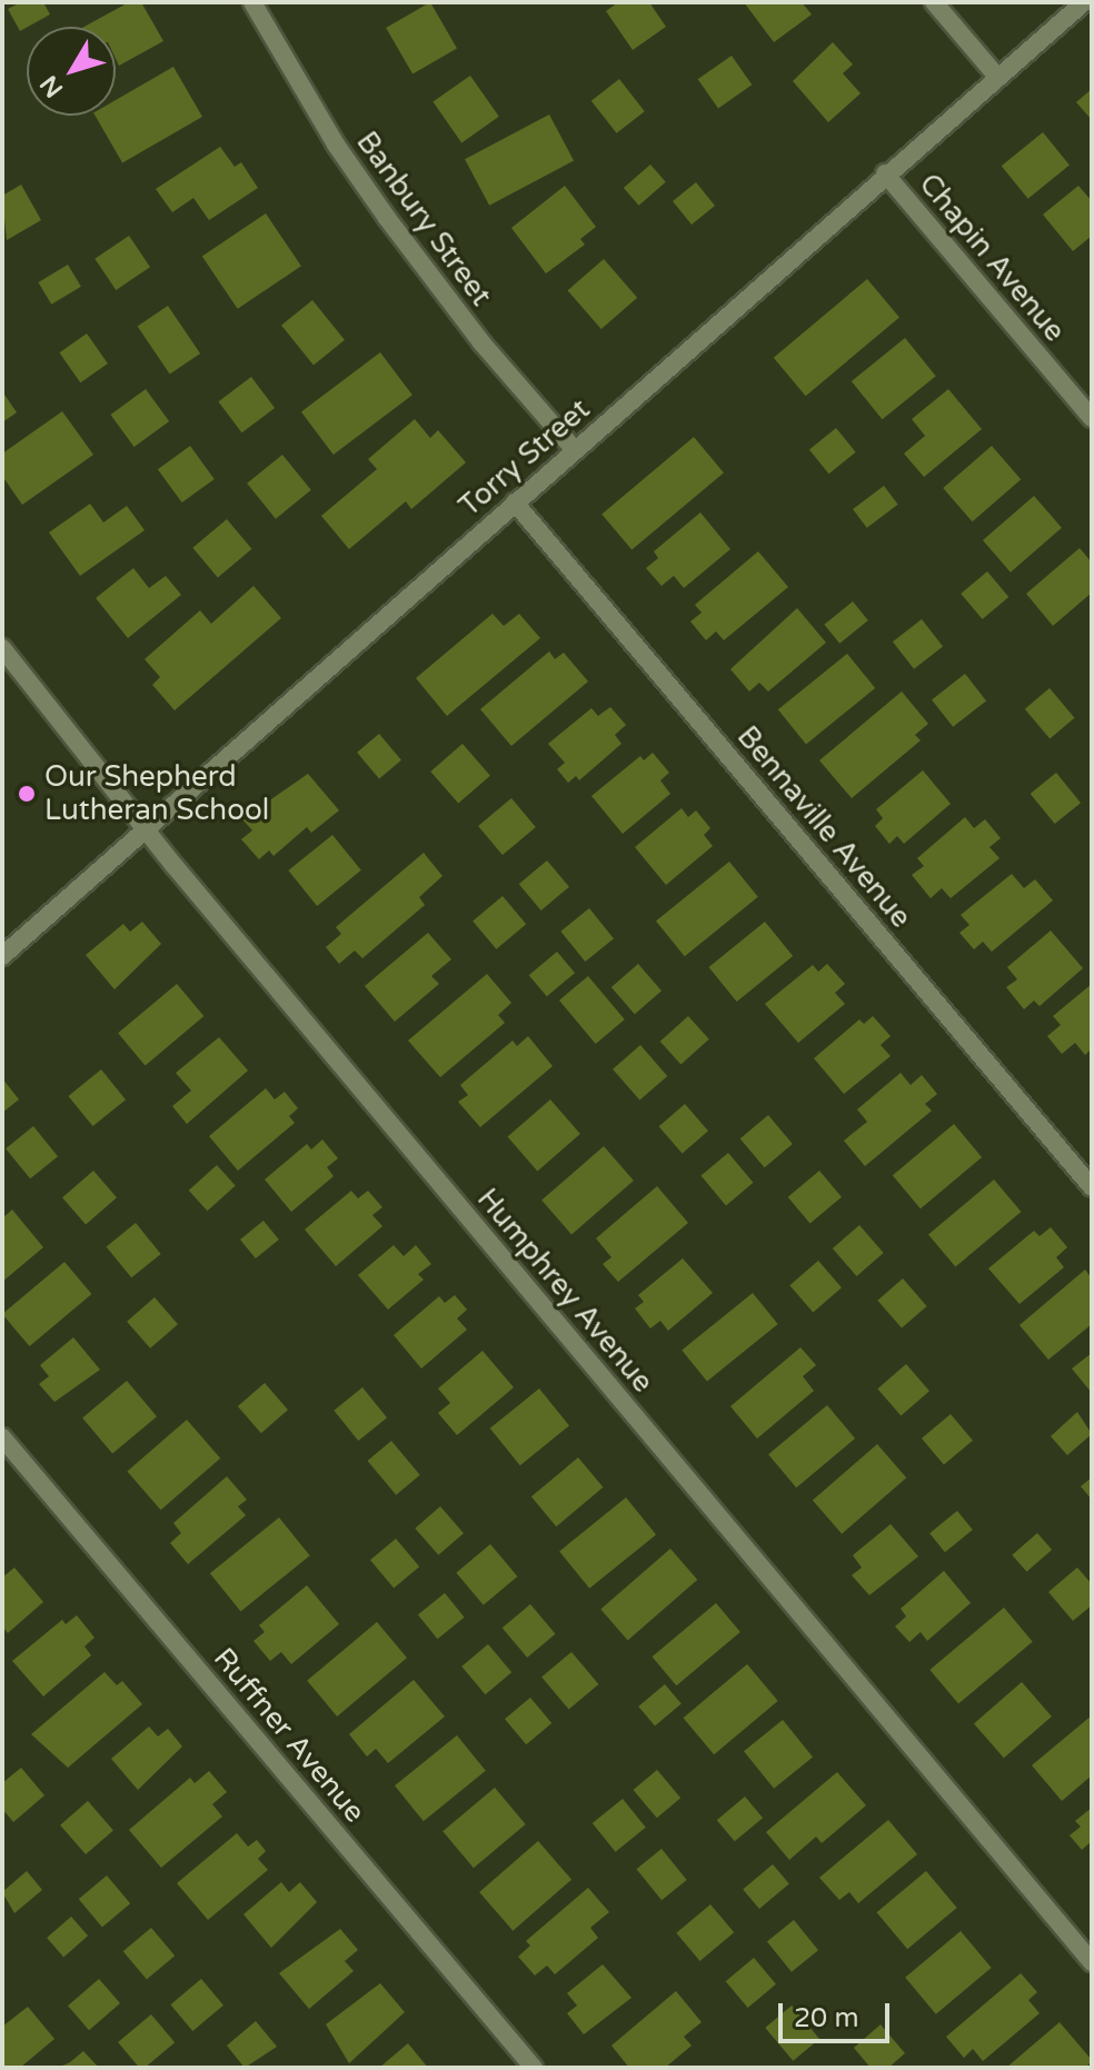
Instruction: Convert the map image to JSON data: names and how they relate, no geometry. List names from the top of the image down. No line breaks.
{"streets":{"street":["Banbury Street","Chapin Avenue","Torry Street","Bennaville Avenue","Humphrey Avenue","Ruffner Avenue"]},"crossings":[["Banbury Street","Torry Street"],["Chapin Avenue","Torry Street"],["Torry Street","Bennaville Avenue"],["Torry Street","Humphrey Avenue"]],"places":["Our Shepherd Lutheran School"],"scale_bar":"20 m","north":"bottom left"}
